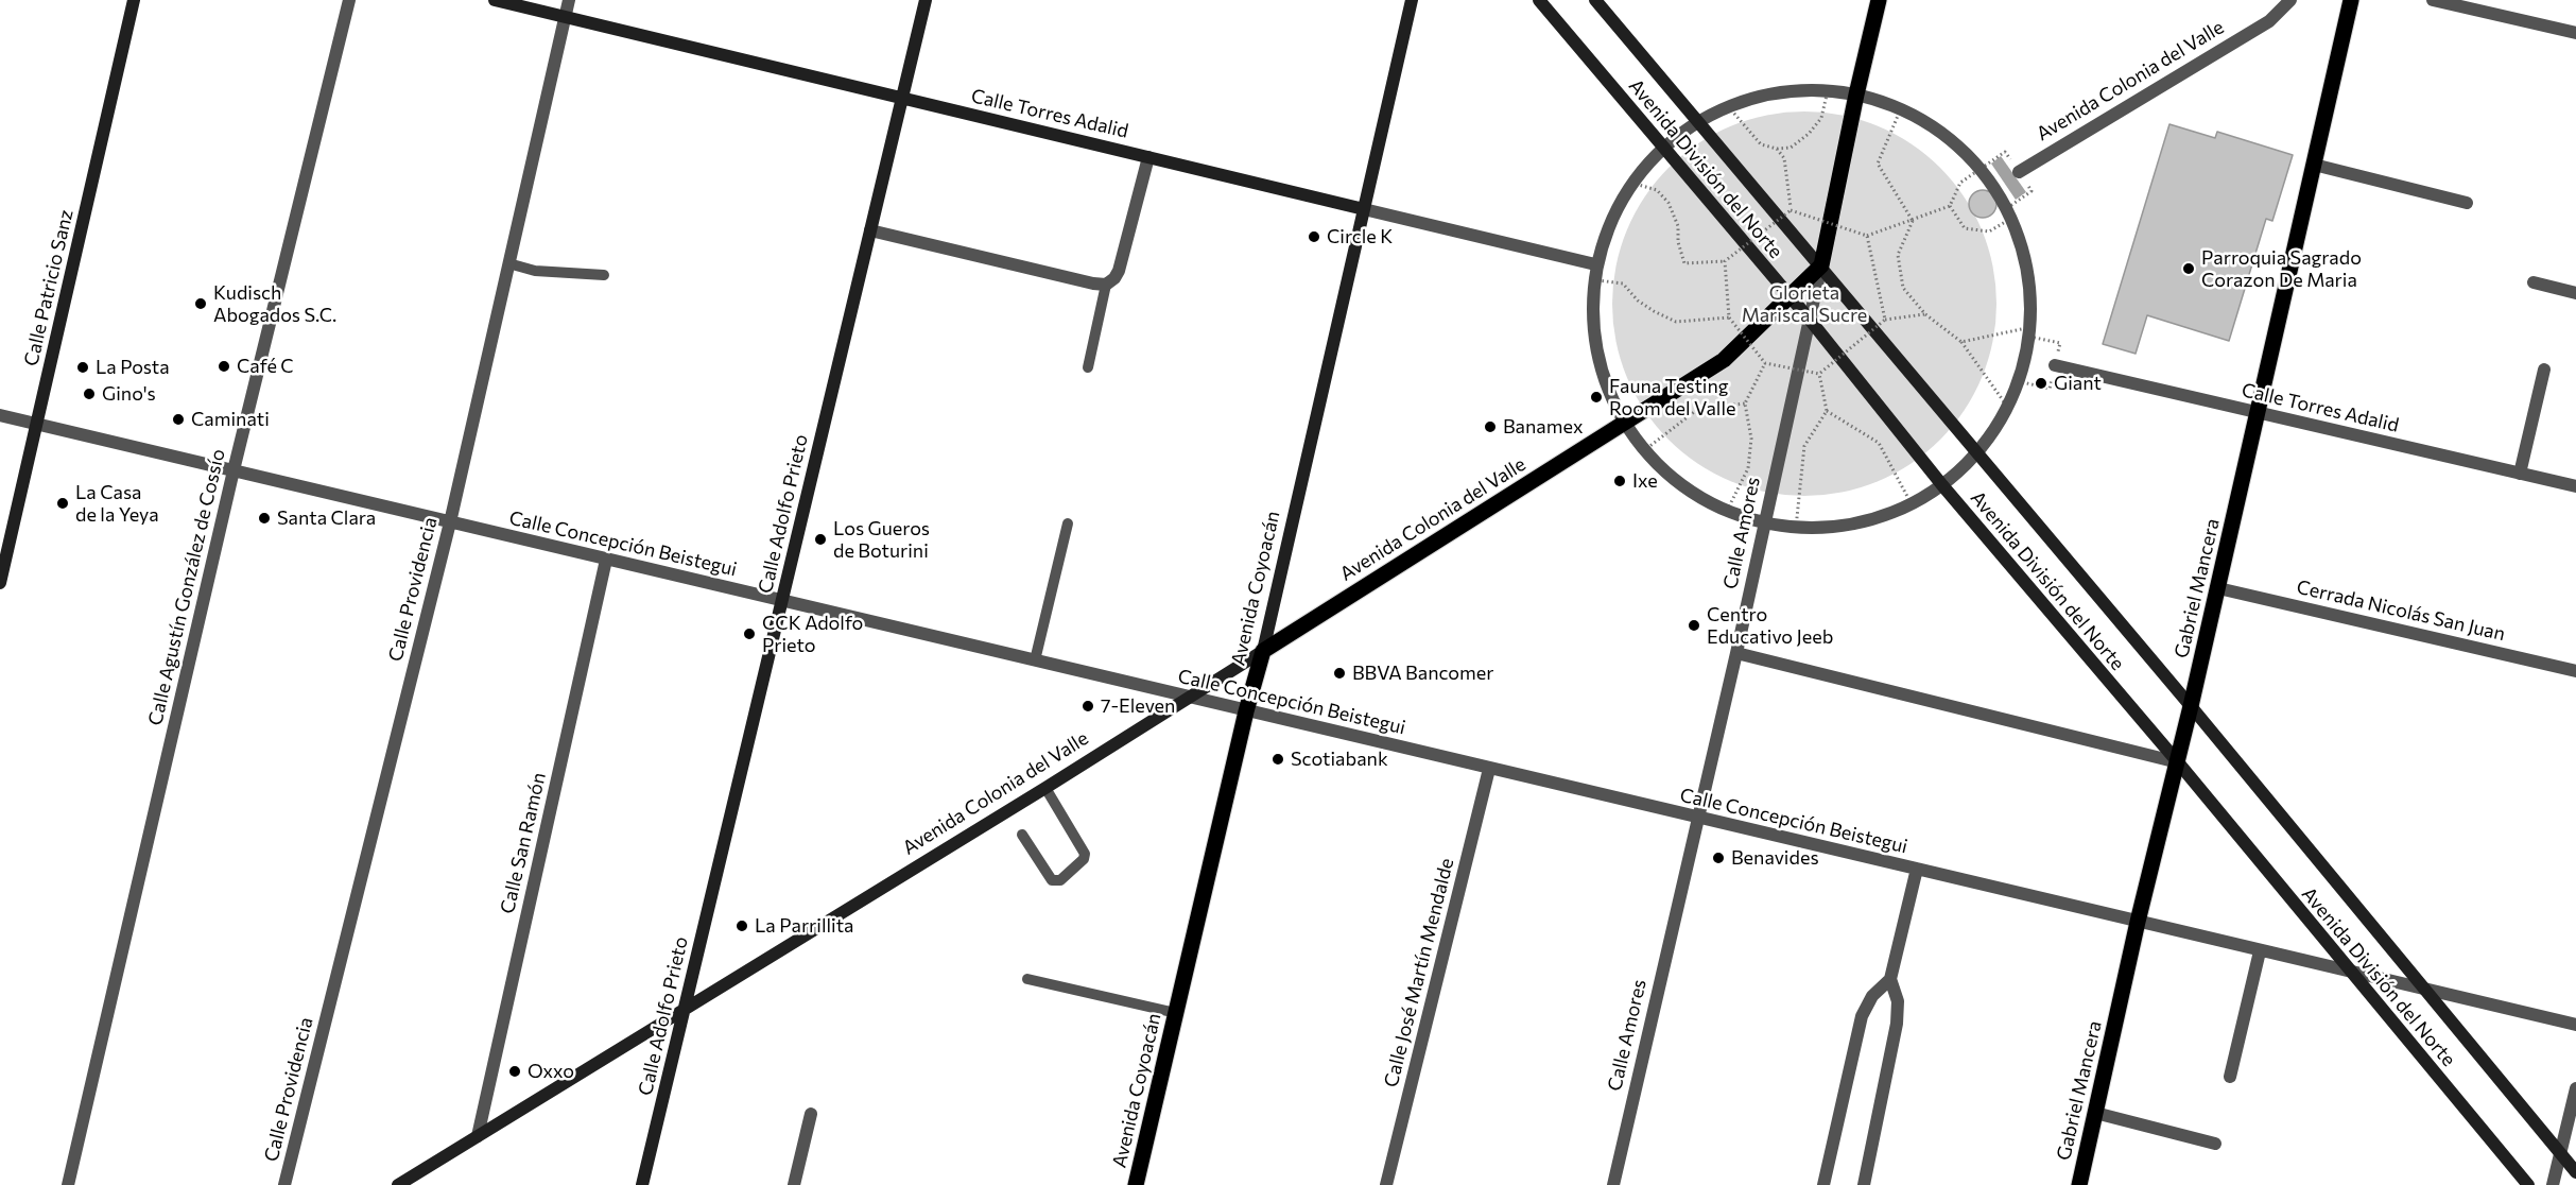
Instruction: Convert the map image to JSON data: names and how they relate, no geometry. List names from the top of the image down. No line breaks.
{"streets":{"main road":["Avenida Colonia del Valle","Calle Amores","Avenida Coyoacán","Gabriel Mancera"],"street":["Calle Torres Adalid","Avenida División del Norte","Calle Patricio Sanz","Calle Adolfo Prieto","Calle Concepción Beistegui","Calle Agustín González de Cossío","Calle Providencia","Cerrada Nicolás San Juan","Calle San Ramón","Calle José Martín Mendalde"]},"crossings":[["Avenida Colonia del Valle","Avenida División del Norte"],["Avenida Colonia del Valle","Calle Adolfo Prieto"],["Avenida Colonia del Valle","Calle Amores"],["Avenida Colonia del Valle","Calle Concepción Beistegui"],["Avenida Colonia del Valle","Avenida Coyoacán"],["Avenida Colonia del Valle","Calle San Ramón"],["Calle Torres Adalid","Calle Adolfo Prieto"],["Calle Torres Adalid","Avenida Coyoacán"],["Calle Torres Adalid","Gabriel Mancera"],["Calle Torres Adalid","Calle Providencia"],["Avenida División del Norte","Calle Amores"],["Avenida División del Norte","Calle Concepción Beistegui"],["Avenida División del Norte","Gabriel Mancera"],["Calle Patricio Sanz","Calle Concepción Beistegui"],["Calle Adolfo Prieto","Calle Concepción Beistegui"],["Calle Amores","Calle Concepción Beistegui"],["Calle Concepción Beistegui","Calle Agustín González de Cossío"],["Calle Concepción Beistegui","Avenida Coyoacán"],["Calle Concepción Beistegui","Gabriel Mancera"],["Calle Concepción Beistegui","Calle Providencia"],["Calle Concepción Beistegui","Calle San Ramón"],["Calle Concepción Beistegui","Calle José Martín Mendalde"],["Gabriel Mancera","Cerrada Nicolás San Juan"]],"parks":["Glorieta Mariscal Sucre"],"places":["Circle K","Parroquia Sagrado Corazon De Maria","Kudisch Abogados S.C.","Café C","La Posta","Giant","Gino's","Fauna Testing Room del Valle","Caminati","Banamex","Ixe","La Casa de la Yeya","Santa Clara","Los Gueros de Boturini","Centro Educativo Jeeb","CCK Adolfo Prieto","BBVA Bancomer","7-Eleven","Scotiabank","Benavides","La Parrillita","Oxxo"]}
